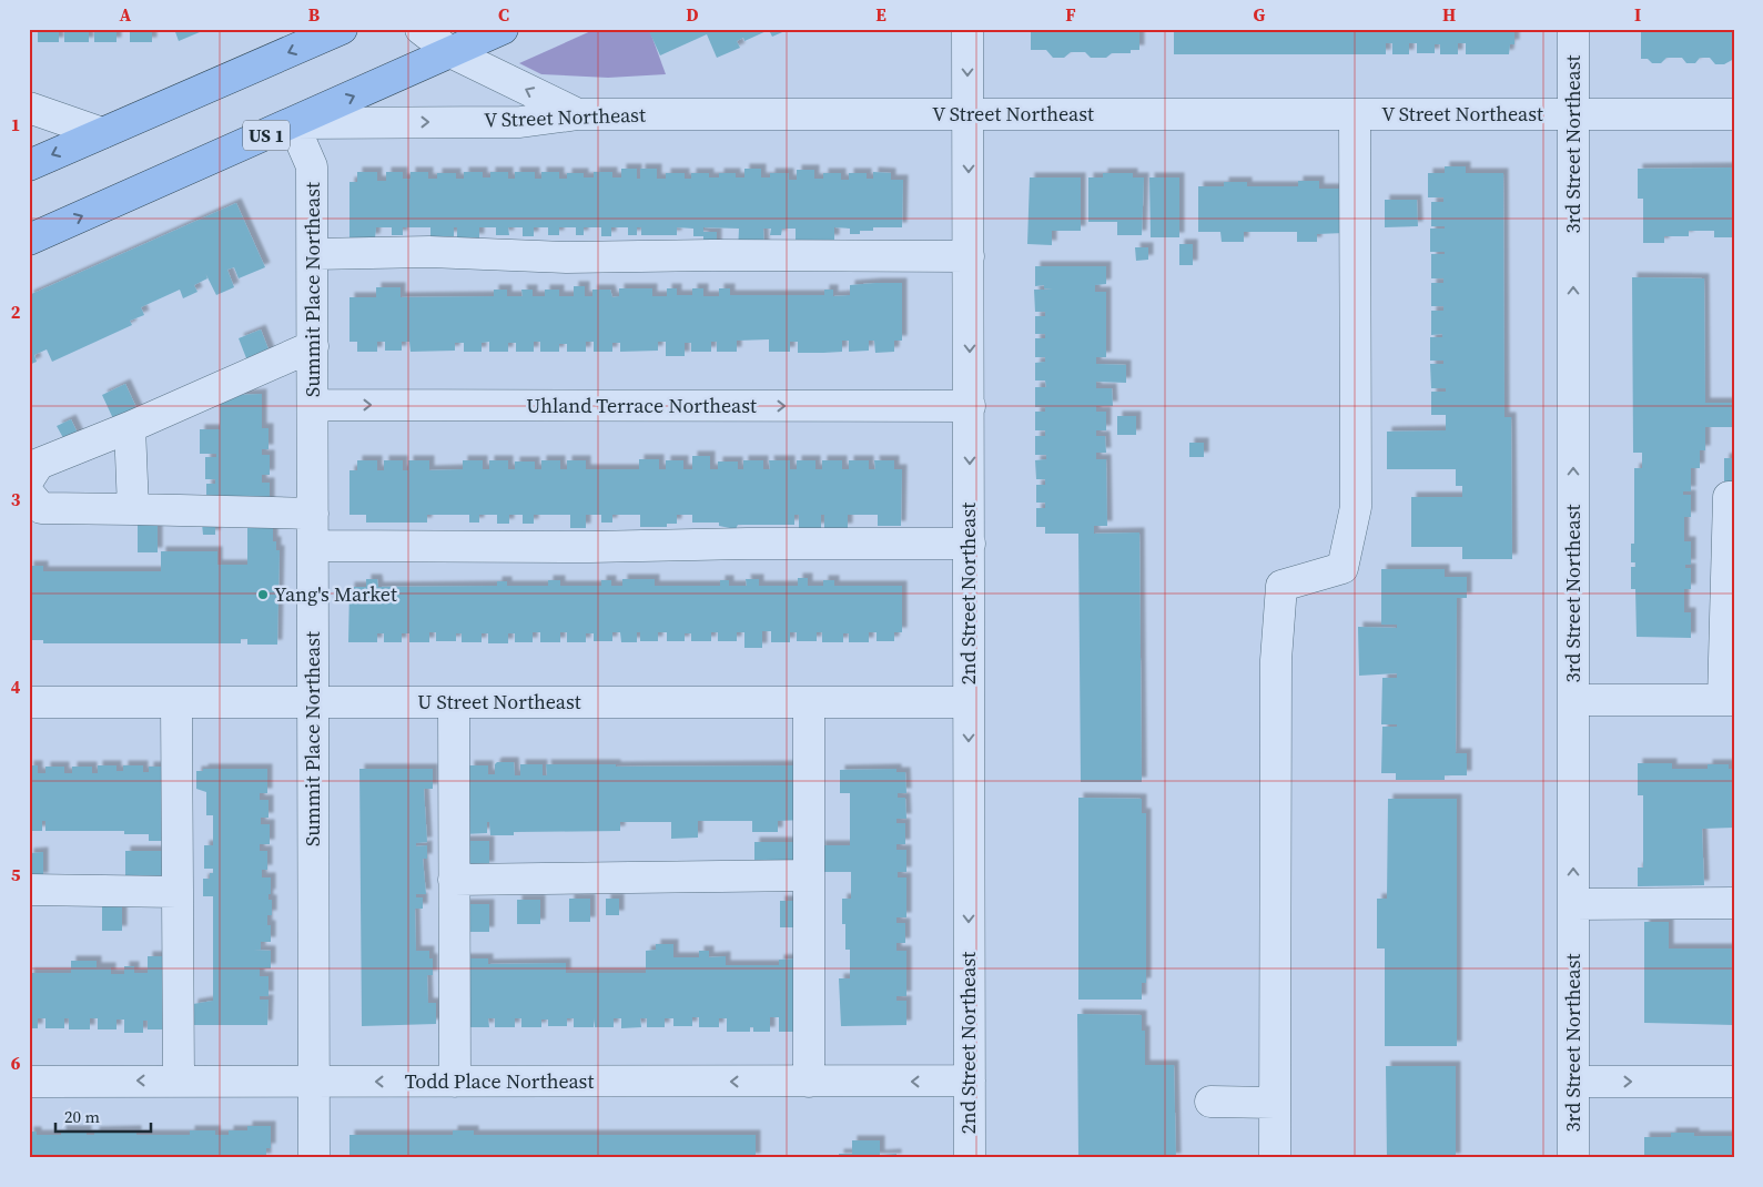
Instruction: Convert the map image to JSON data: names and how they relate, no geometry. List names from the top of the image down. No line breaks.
{"streets":{"main road":["US 1"],"street":["V Street Northeast","3rd Street Northeast","Summit Place Northeast","Uhland Terrace Northeast","2nd Street Northeast","U Street Northeast","Todd Place Northeast"]},"crossings":[["V Street Northeast","US 1"],["V Street Northeast","3rd Street Northeast"],["V Street Northeast","Summit Place Northeast"],["V Street Northeast","2nd Street Northeast"],["US 1","Summit Place Northeast"],["Summit Place Northeast","Uhland Terrace Northeast"],["Summit Place Northeast","U Street Northeast"],["Summit Place Northeast","Todd Place Northeast"],["Uhland Terrace Northeast","2nd Street Northeast"],["2nd Street Northeast","U Street Northeast"],["2nd Street Northeast","Todd Place Northeast"]],"places":["Yang's Market"],"scale_bar":"20 m","grid":{"columns":["A","B","C","D","E","F","G","H","I"],"rows":["1","2","3","4","5","6"]}}
